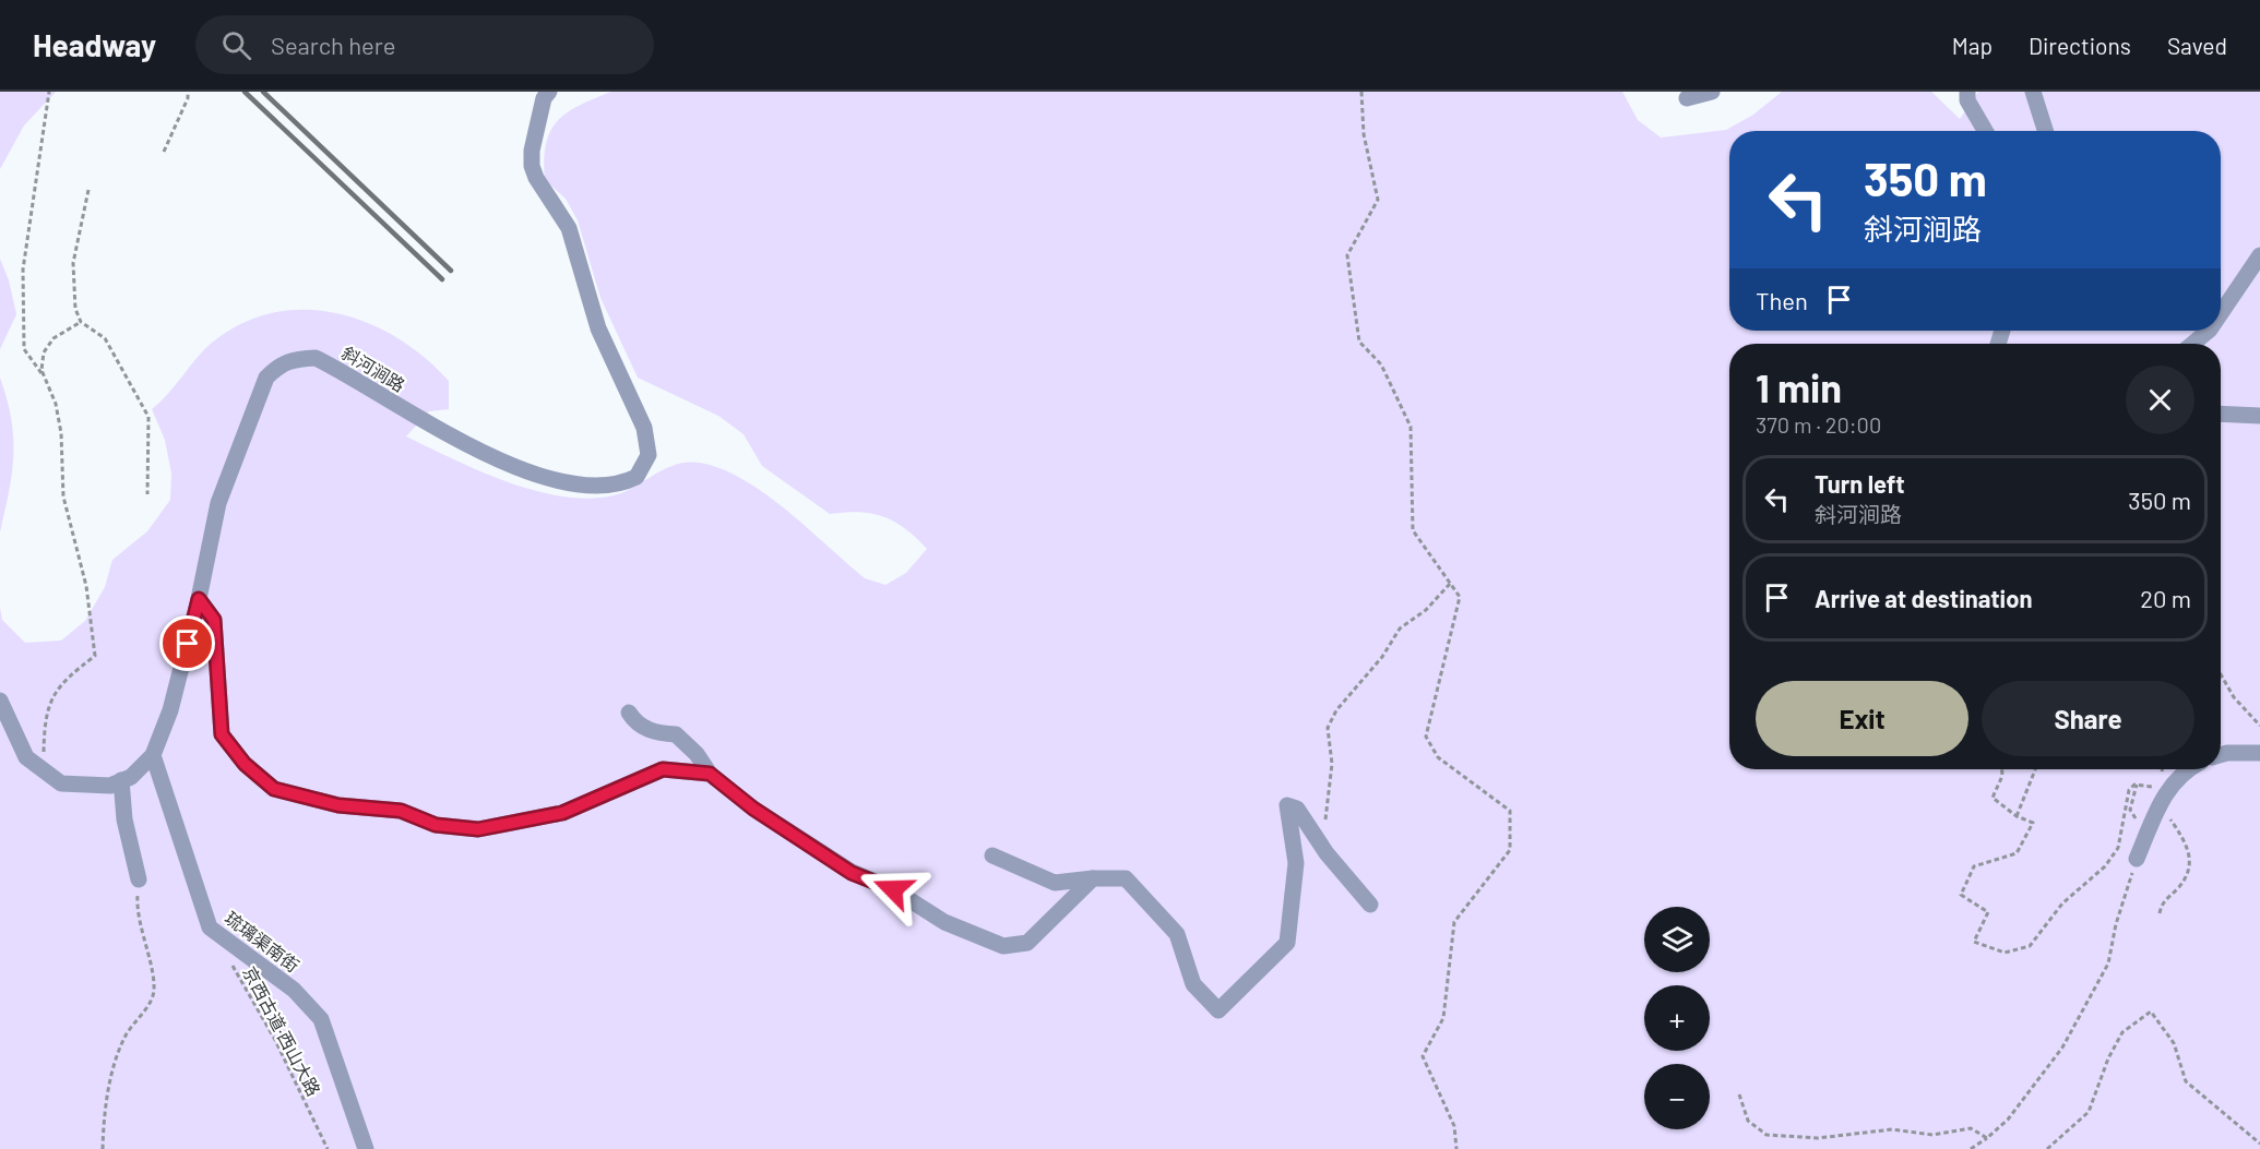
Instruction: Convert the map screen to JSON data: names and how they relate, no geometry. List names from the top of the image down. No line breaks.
{"streets":{"street":["斜河涧路","琉璃渠南街"],"path":["京西古道·西山大路"]},"crossings":[["斜河涧路","琉璃渠南街"]],"page":{"header":"Headway","search":"Search here","nav":["Map","Directions","Saved"],"turn":["350 m","斜河涧路"],"then":"Then","heading":["1 min","370 m · 20:00"],"list":[{"name":"Turn left","note":"斜河涧路","value":"350 m"},{"name":"Arrive at destination","value":"20 m"}],"buttons":["Exit","Share"],"map_buttons":["+","−"]}}
